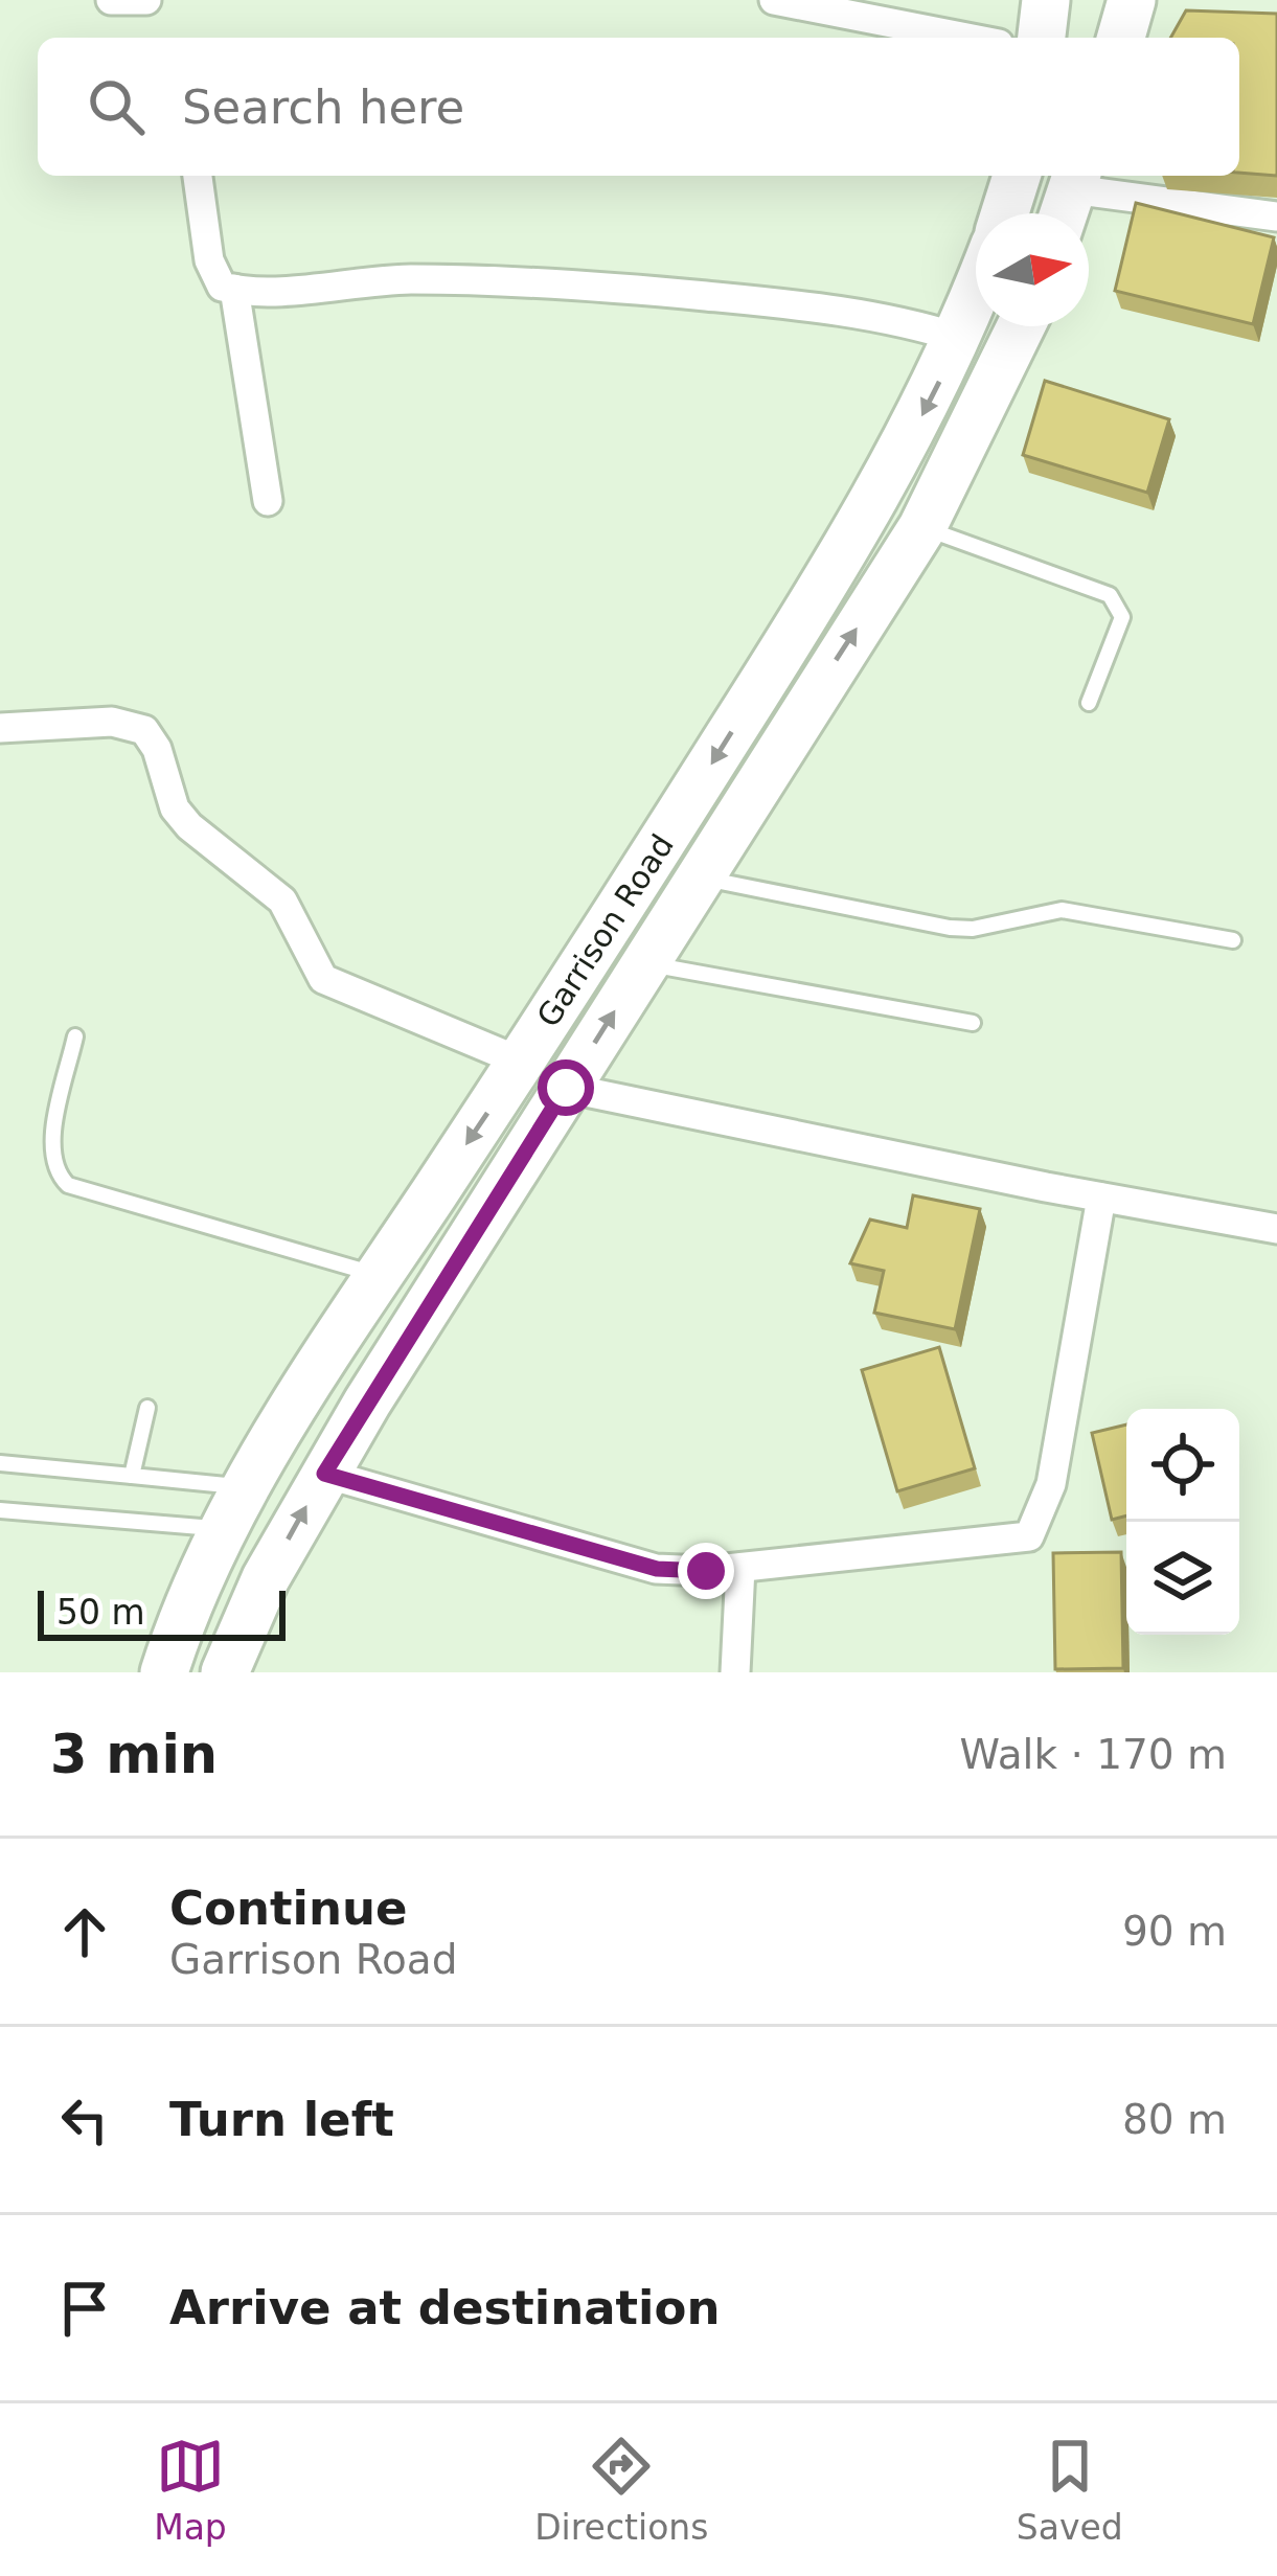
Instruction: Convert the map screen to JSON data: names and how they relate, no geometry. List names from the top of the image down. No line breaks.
{"streets":{"main road":["Garrison Road"]},"scale_bar":"50 m","north":"right","page":{"search":"Search here","scale":"50 m","heading":["3 min","Walk · 170 m"],"list":[["Continue","Garrison Road","90 m"],["Turn left","80 m"],"Arrive at destination"],"nav":["Map","Directions","Saved"]}}
